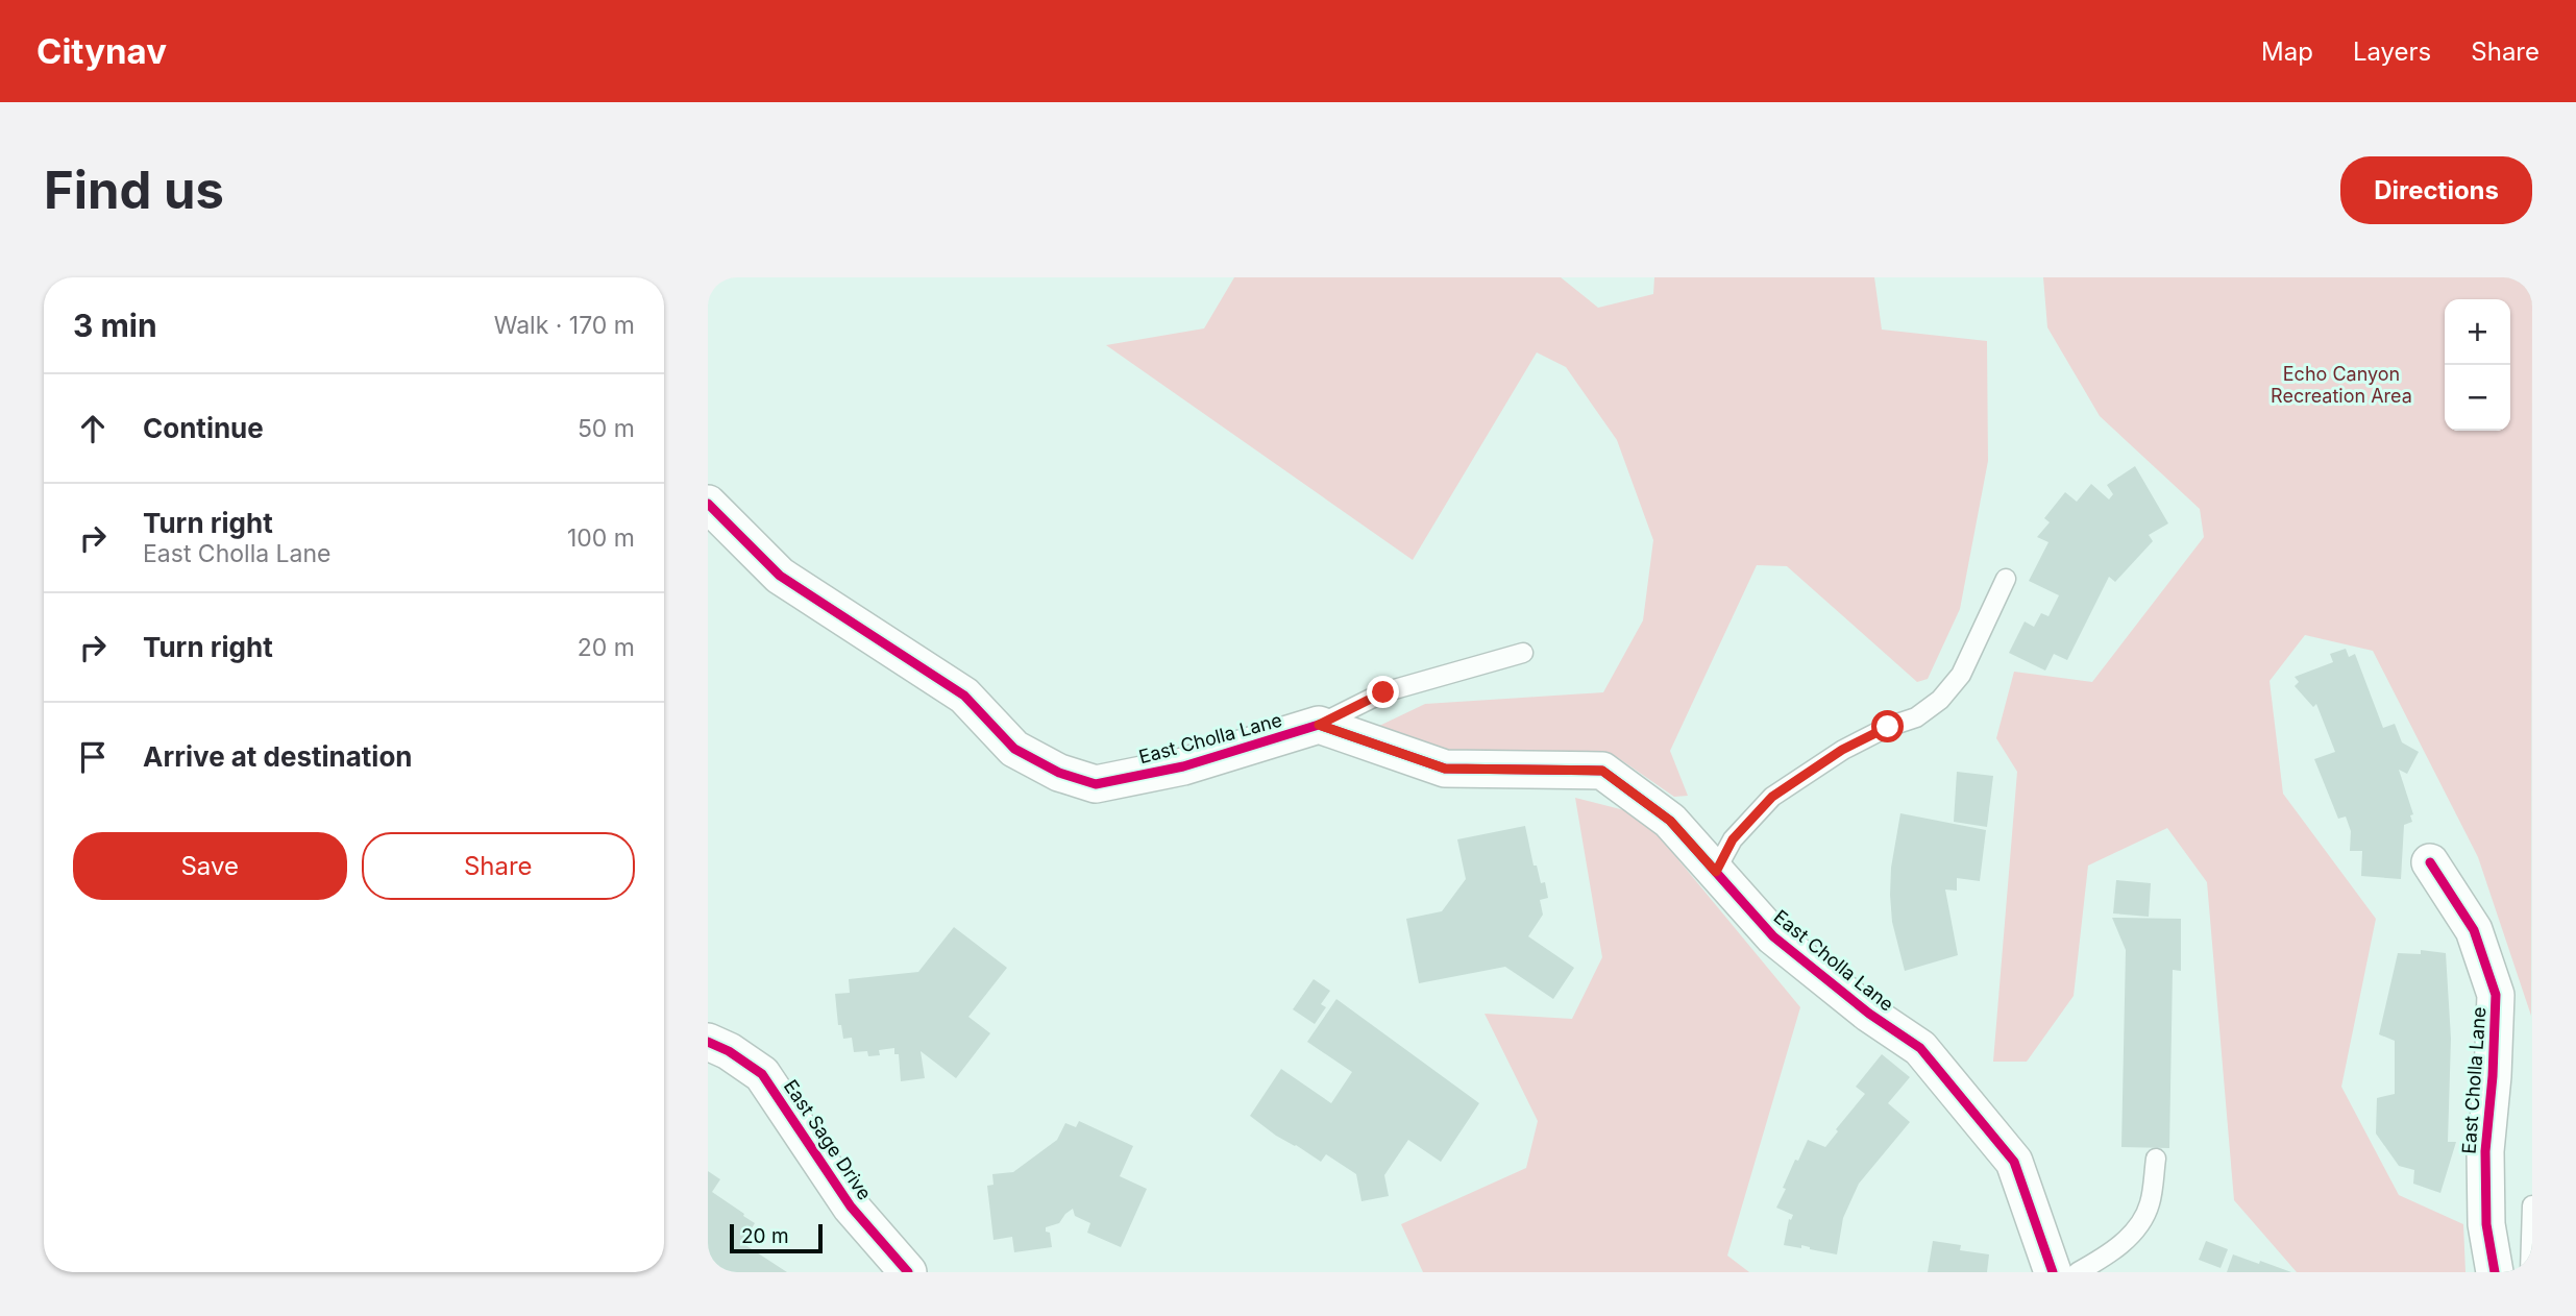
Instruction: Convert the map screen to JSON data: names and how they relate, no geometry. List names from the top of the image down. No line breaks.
{"streets":{"street":["East Cholla Lane","East Sage Drive"]},"parks":["Echo Canyon Recreation Area"],"scale_bar":"20 m","page":{"header":"Citynav","nav":["Map","Layers","Share"],"buttons":["Directions",["Save","Share"]],"title":"Find us","heading":["3 min","Walk · 170 m"],"map_buttons":["+","−"],"list":[["Continue","50 m"],["Turn right","East Cholla Lane","100 m"],["Turn right","20 m"],"Arrive at destination"],"scale":"20 m"}}
